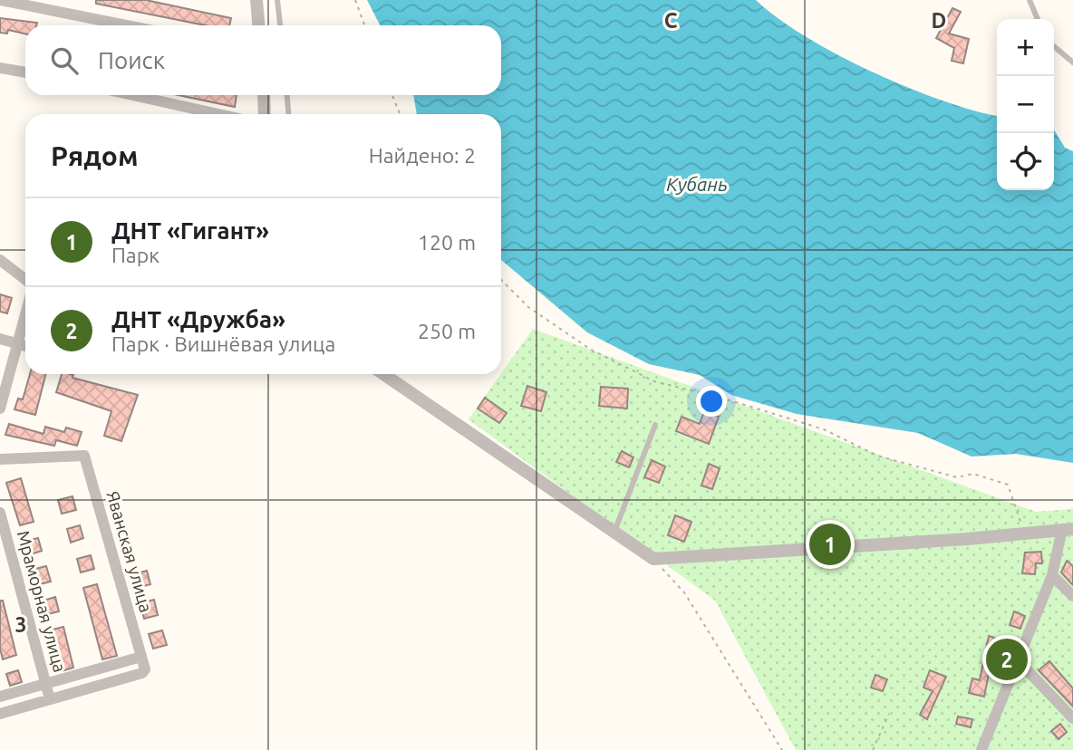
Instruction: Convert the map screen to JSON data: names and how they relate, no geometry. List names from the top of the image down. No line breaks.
{"streets":{"street":["Яванская улица","Мраморная улица"]},"water":["Кубань"],"page":{"map_buttons":["+","−"],"search":"Поиск","heading":["Рядом","Найдено: 2"],"list":[{"mark":"1","name":"ДНТ «Гигант»","note":"Парк","value":"120 m"},{"mark":"2","name":"ДНТ «Дружба»","note":"Парк · Вишнёвая улица","value":"250 m"}],"pins":["1","2"]},"grid":{"columns":["C","D"],"rows":["3"]}}
